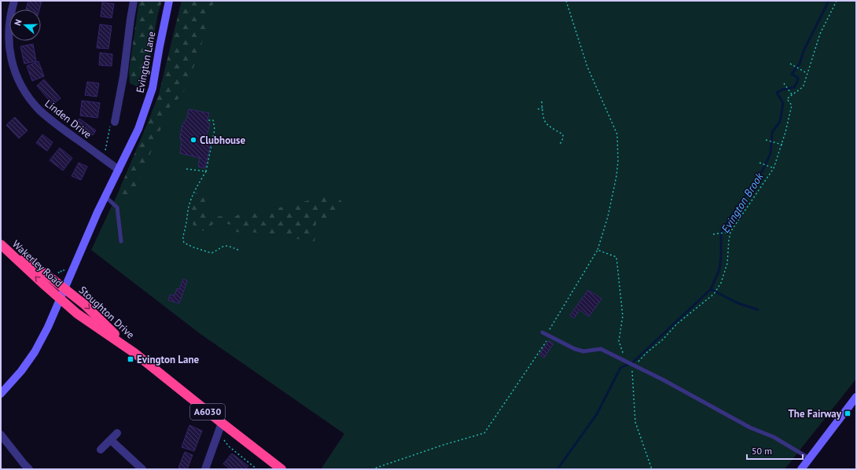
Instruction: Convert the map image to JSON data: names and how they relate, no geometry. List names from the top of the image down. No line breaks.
{"streets":{"highway":["Wakerley Road","Stoughton Drive","A6030"],"main road":["Evington Lane"],"street":["Linden Drive"]},"crossings":[["Evington Lane","Linden Drive"],["Evington Lane","Wakerley Road"],["Evington Lane","Stoughton Drive"],["Wakerley Road","Stoughton Drive"]],"water":["Evington Brook"],"places":{"other":["Clubhouse"],"transit":["Evington Lane","The Fairway"]},"scale_bar":"50 m","north":"left"}
